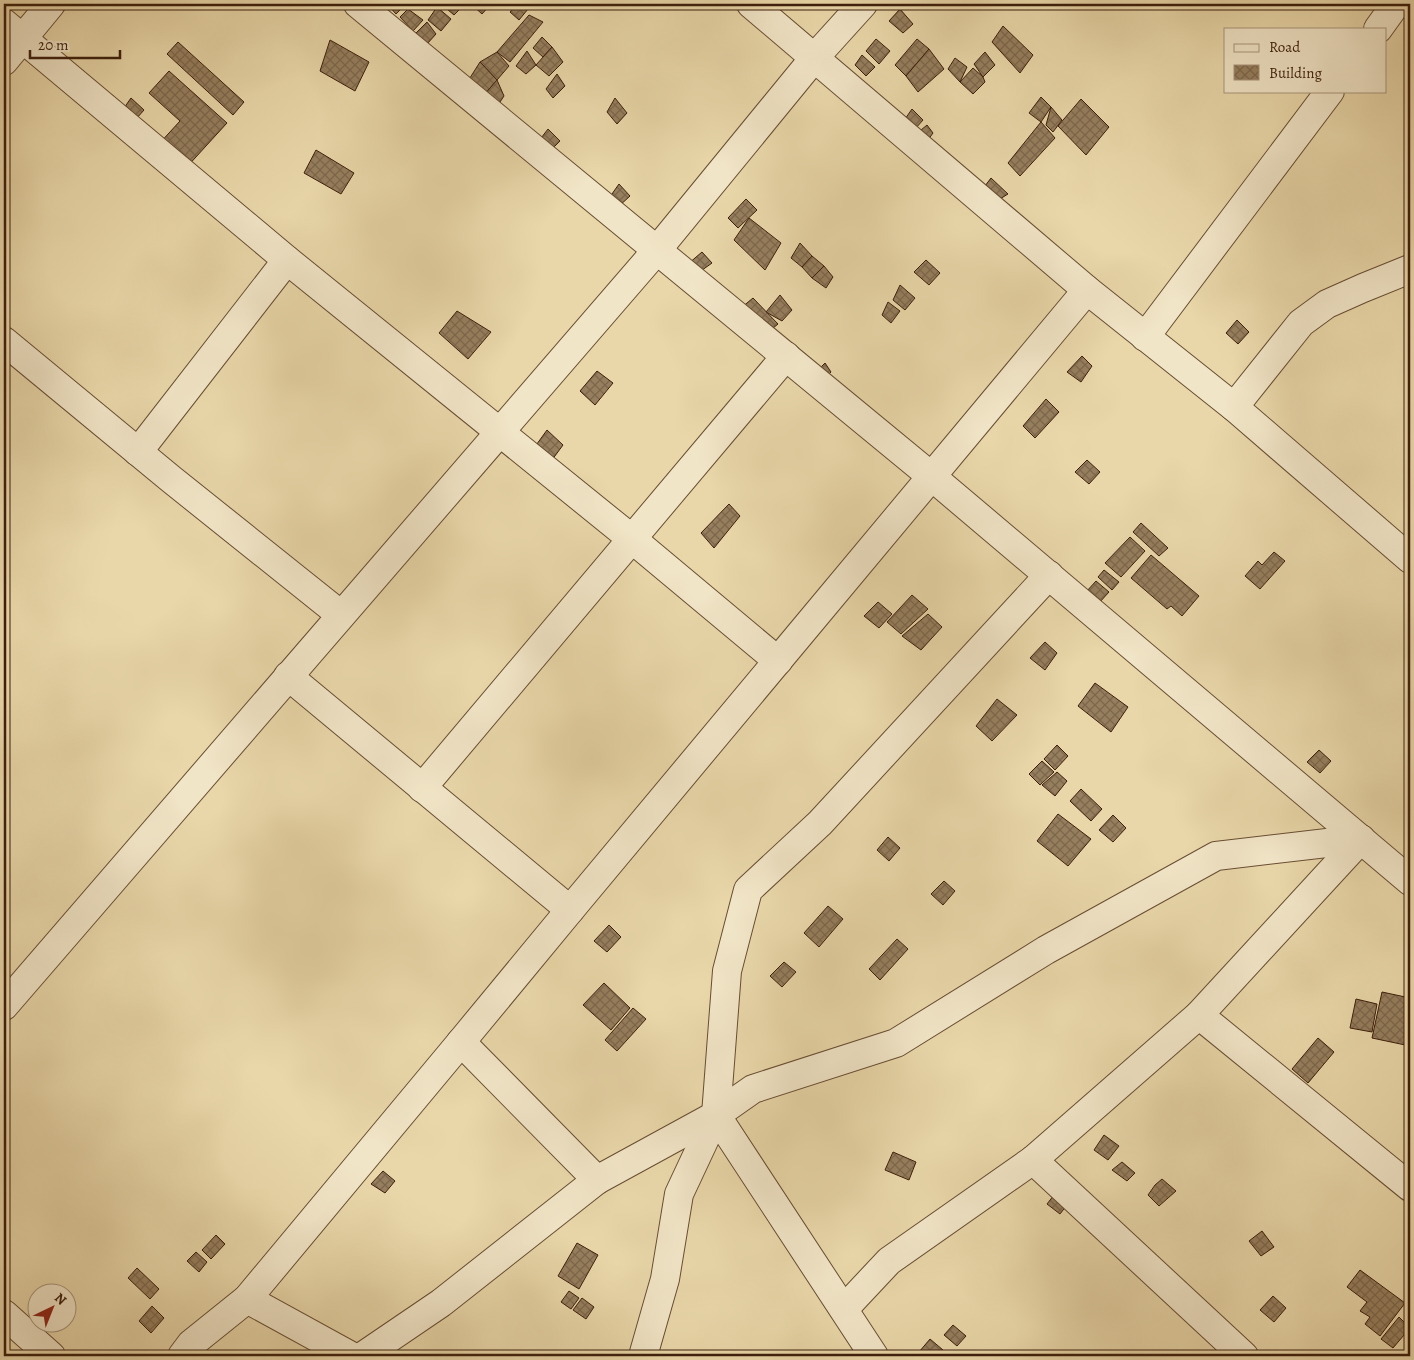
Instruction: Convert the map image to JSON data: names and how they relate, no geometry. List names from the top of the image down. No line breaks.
{"legend":["Road","Building"],"scale_bar":"20 m","north":"top right"}
